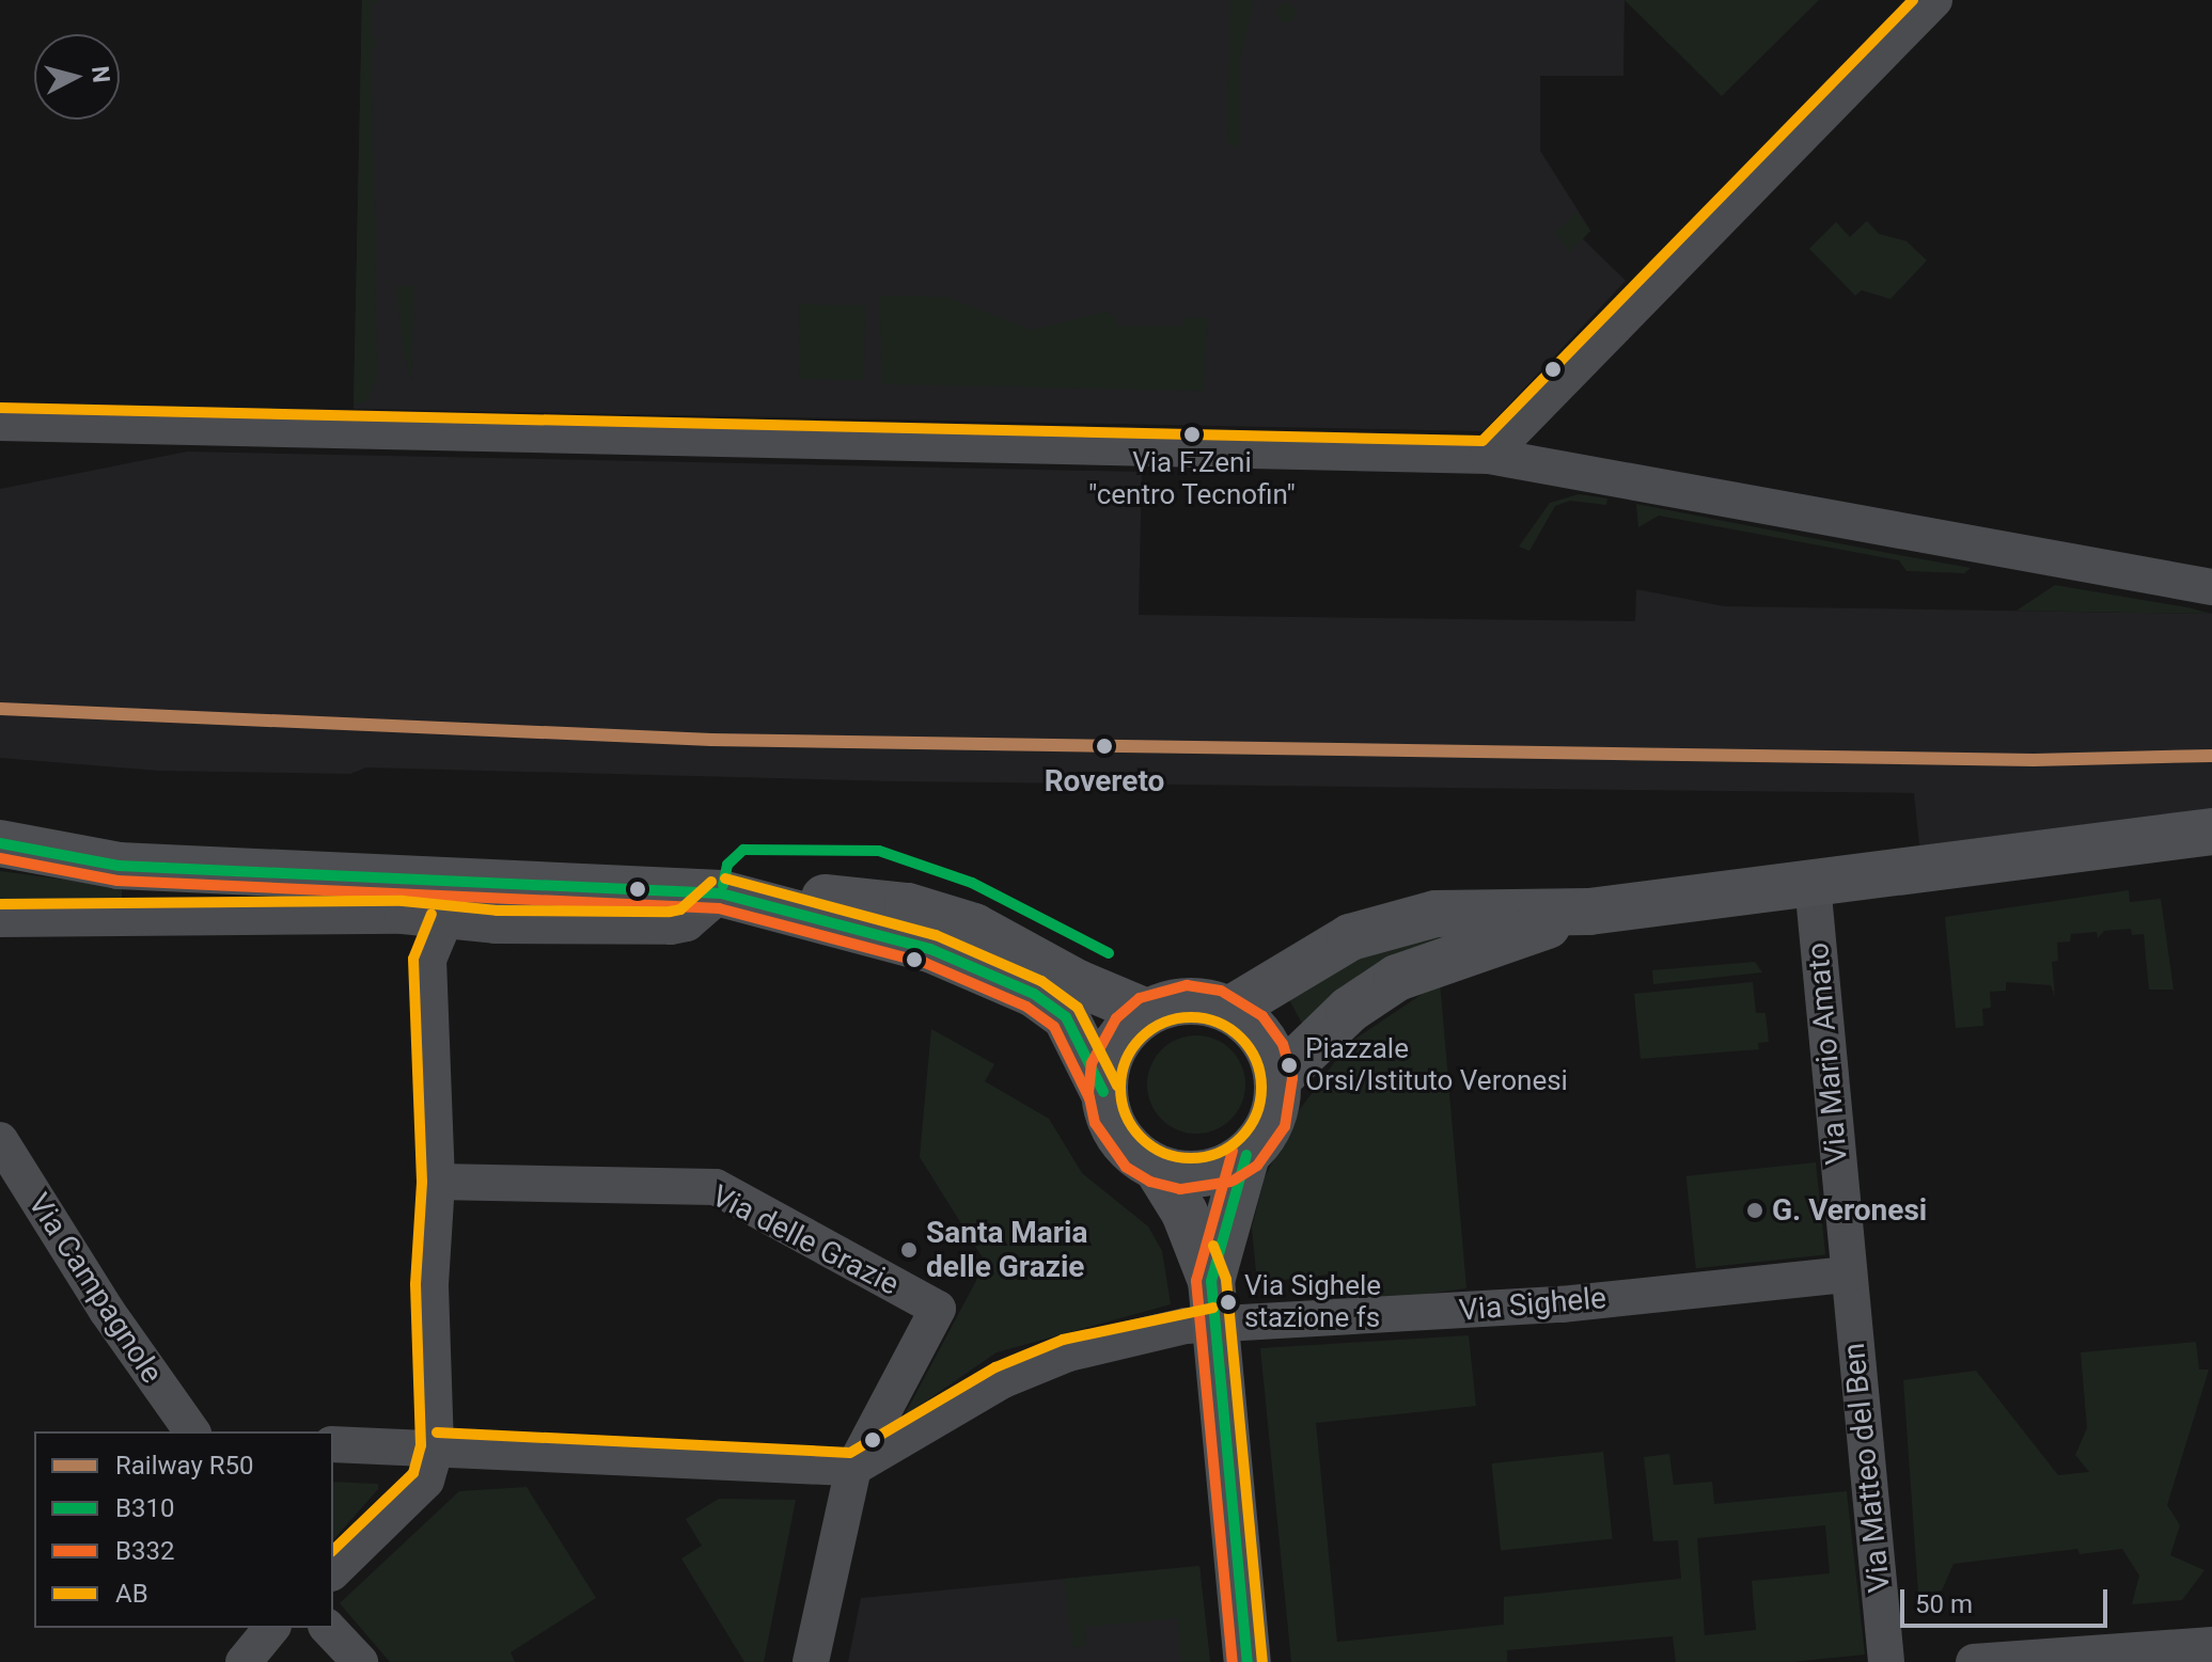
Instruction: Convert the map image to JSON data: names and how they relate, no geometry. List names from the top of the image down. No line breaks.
{"streets":{"street":["Via Mario Amato","Via delle Grazie","Via Campagnole","Via Sighele","Via Matteo del Ben"]},"crossings":[["Via Mario Amato","Via Sighele"],["Via Mario Amato","Via Matteo del Ben"],["Via delle Grazie","Via Sighele"],["Via Sighele","Via Matteo del Ben"]],"places":["Via F.Zeni \"centro Tecnofin\"","Rovereto","Piazzale Orsi/Istituto Veronesi","G. Veronesi","Santa Maria delle Grazie","Via Sighele stazione fs"],"lines":["transit line AB","rail line R50","transit line B310","transit line B332"],"legend":["Railway R50","B310","B332","AB"],"scale_bar":"50 m","north":"right"}
